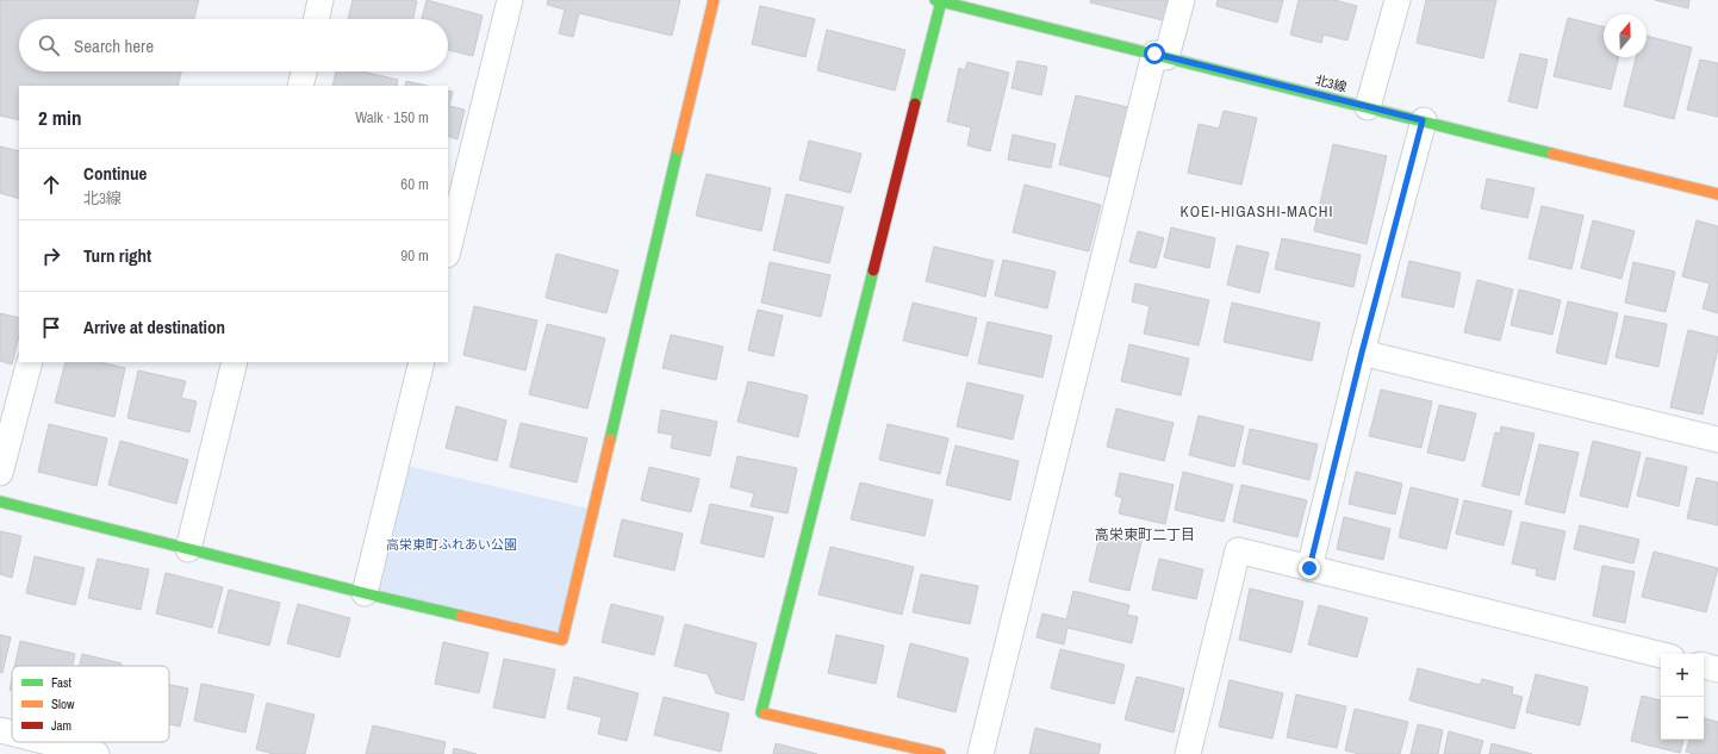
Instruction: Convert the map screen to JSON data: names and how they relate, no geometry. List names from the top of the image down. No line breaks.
{"streets":{"street":["北3線"]},"districts":["KOEI-HIGASHI-MACHI","高栄東町二丁目"],"parks":["高栄東町ふれあい公園"],"legend":["Fast","Slow","Jam"],"north":"top","page":{"search":"Search here","heading":["2 min","Walk · 150 m"],"list":[["Continue","北3線","60 m"],["Turn right","90 m"],"Arrive at destination"],"map_buttons":["+","−"]}}
